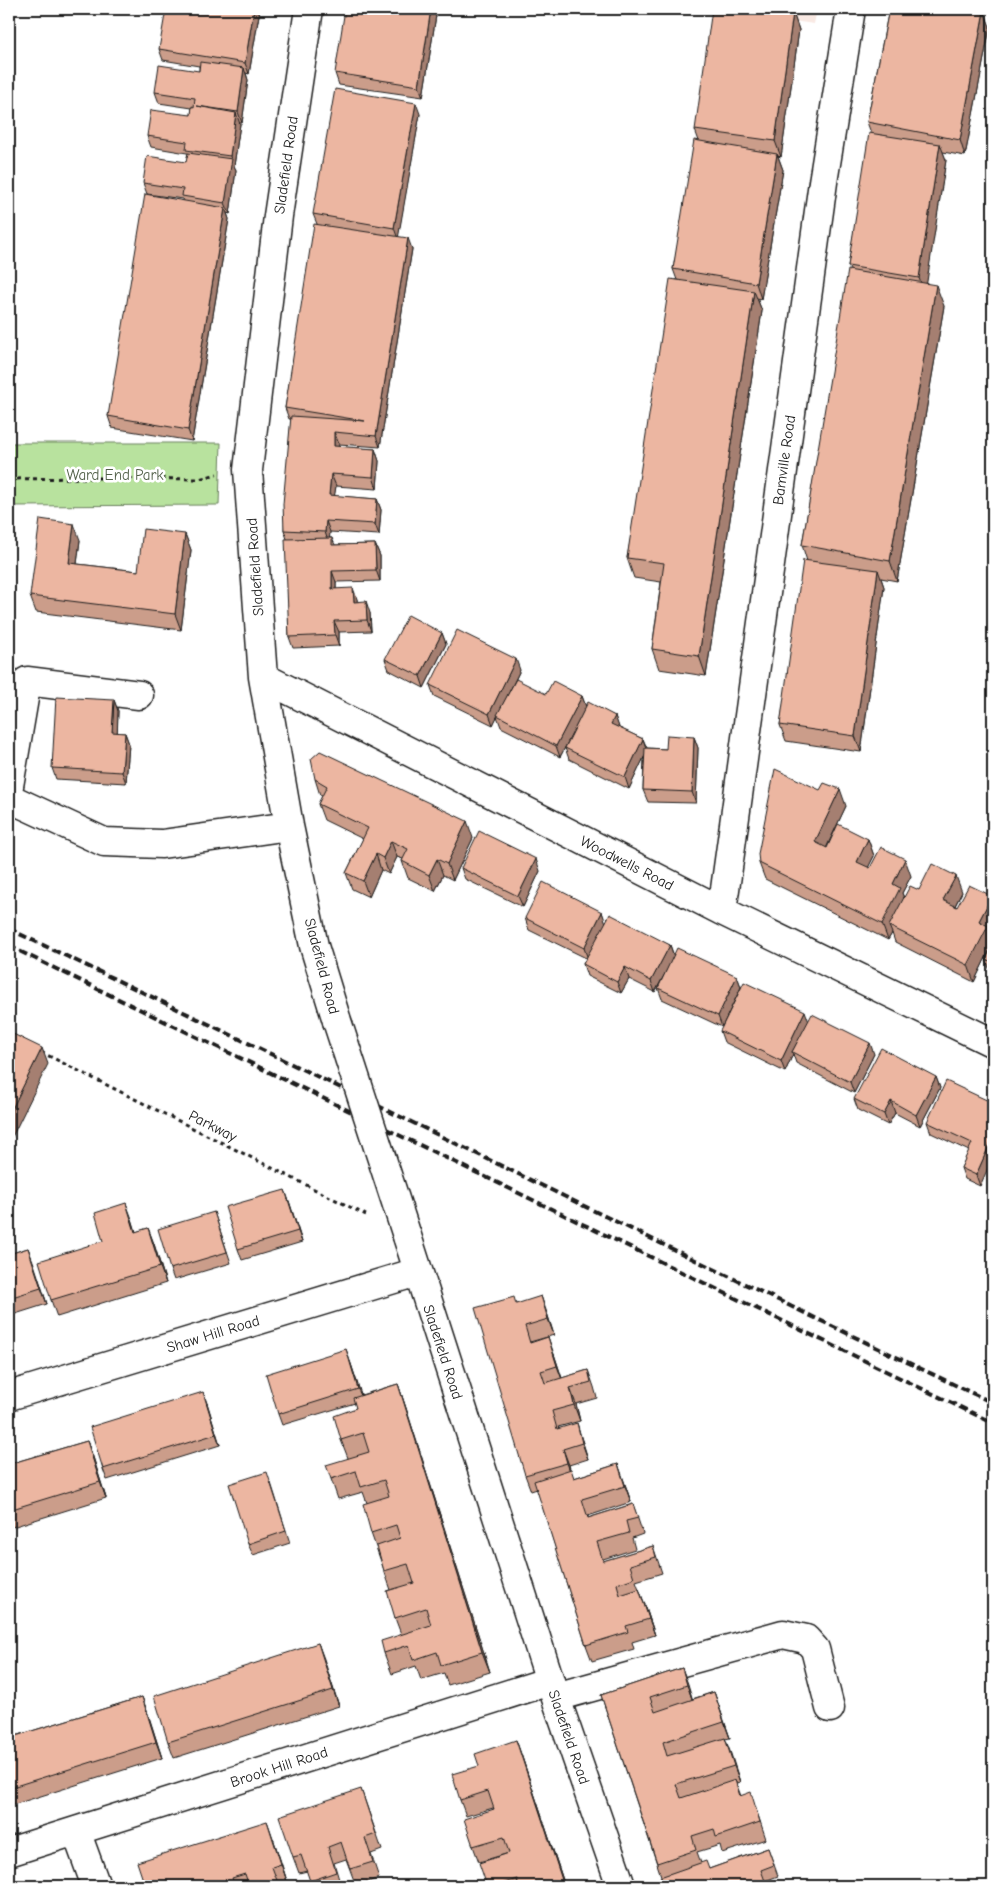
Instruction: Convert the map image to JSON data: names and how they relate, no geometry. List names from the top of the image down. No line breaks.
{"streets":{"street":["Sladefield Road","Bamville Road","Woodwells Road","Shaw Hill Road","Brook Hill Road"],"path":["Parkway"]},"crossings":[["Sladefield Road","Woodwells Road"],["Sladefield Road","Parkway"],["Sladefield Road","Shaw Hill Road"],["Sladefield Road","Brook Hill Road"],["Bamville Road","Woodwells Road"]],"parks":["Ward End Park"]}
